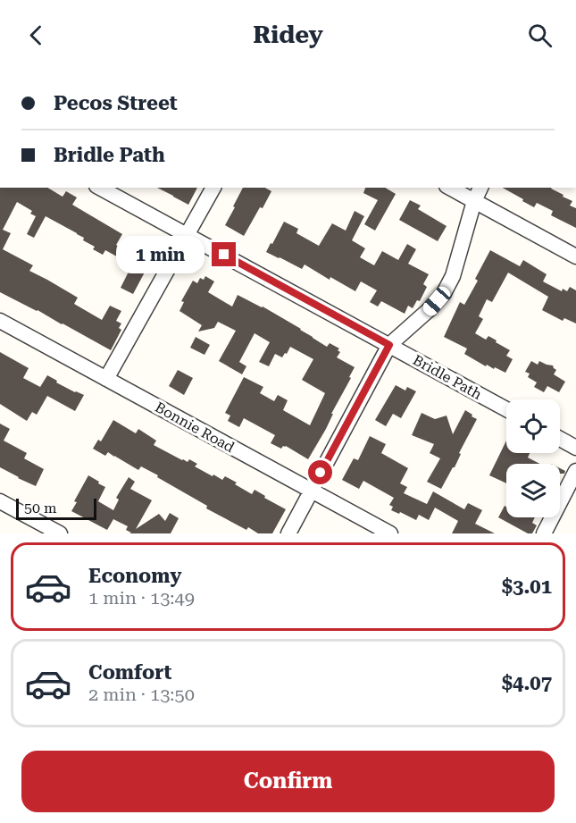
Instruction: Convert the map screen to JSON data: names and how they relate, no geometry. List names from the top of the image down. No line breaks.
{"streets":{"street":["Bridle Path","Bonnie Road"]},"scale_bar":"50 m","page":{"header":"Ridey","banner":["Pecos Street","Bridle Path"],"bubble":"1 min","scale":"50 m","list":[{"name":"Economy","note":"1 min · 13:49","value":"$3.01"},{"name":"Comfort","note":"2 min · 13:50","value":"$4.07"}],"buttons":"Confirm"}}
